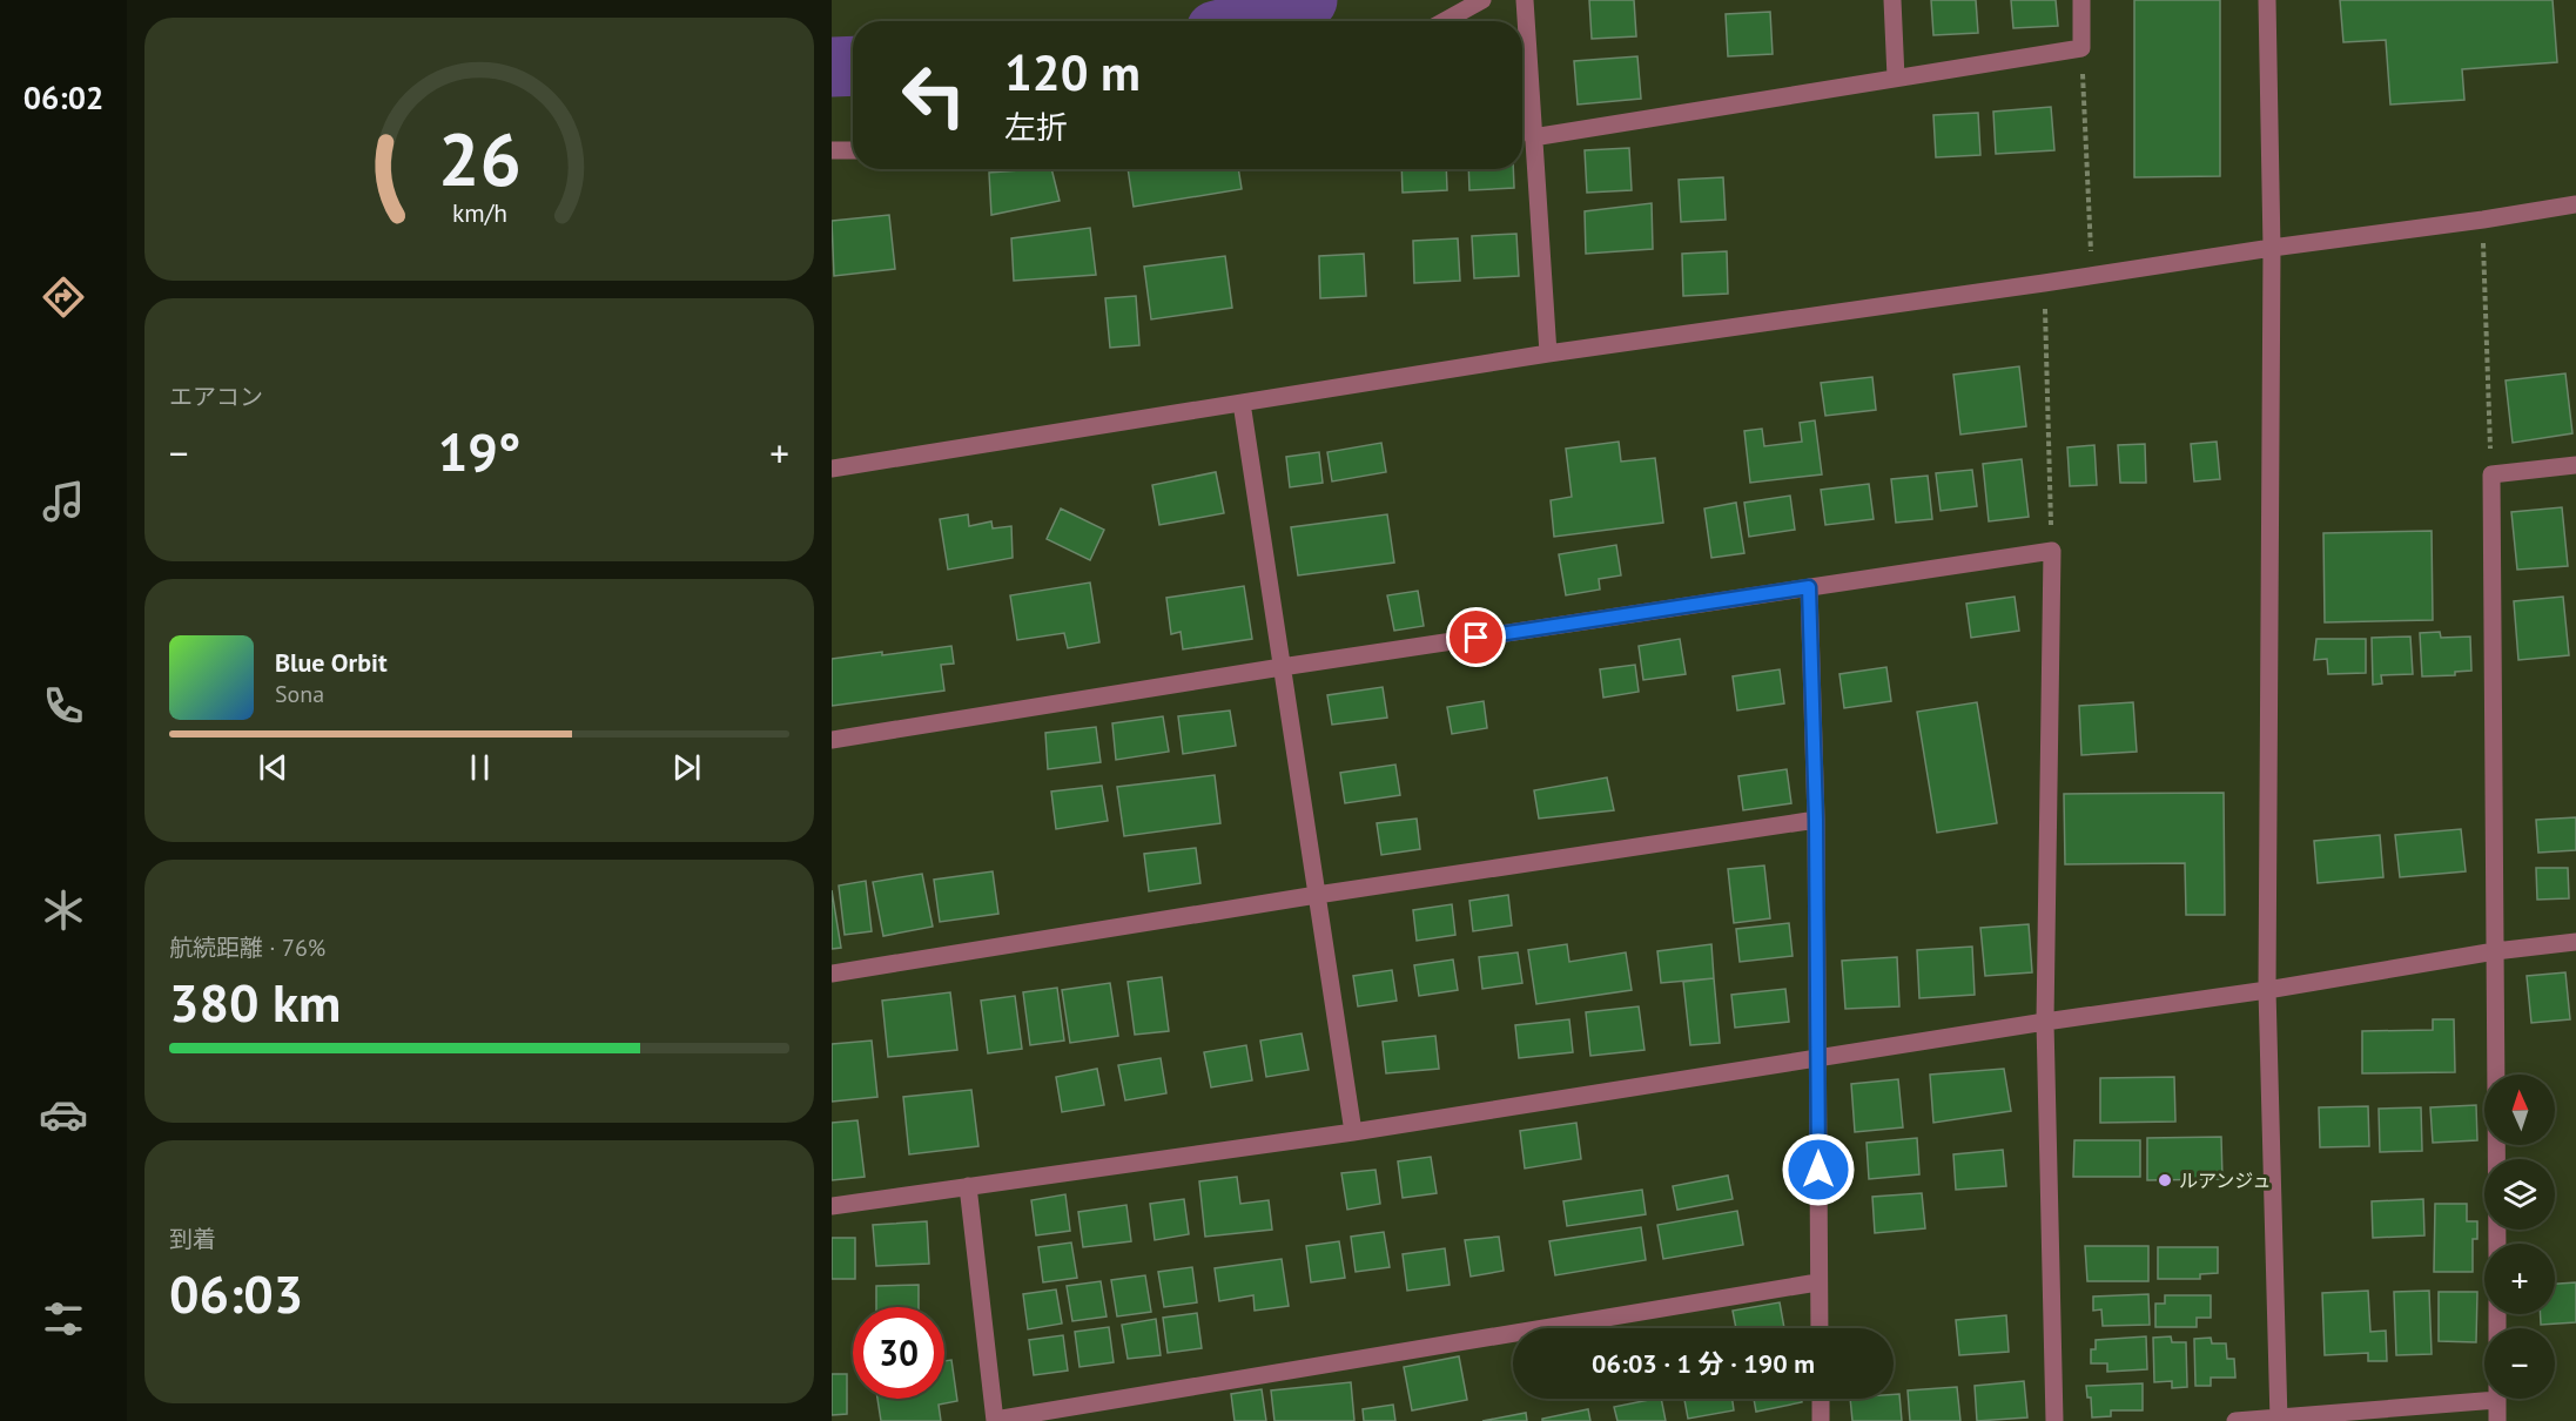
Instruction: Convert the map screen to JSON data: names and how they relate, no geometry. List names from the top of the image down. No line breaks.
{"places":["ルアンジュ"],"north":"top","page":{"tabs":"06:02","turn":["120 m","左折"],"tile":["エアコン",["航続距離 · 76%","380 km"],["到着","06:03"]],"heat":["−","19°","+"],"song":["Blue Orbit","Sona"],"map_buttons":["+","−"],"limit":"30","trip":"06:03 · 1 分 · 190 m","gauge":["26","km/h"]}}
